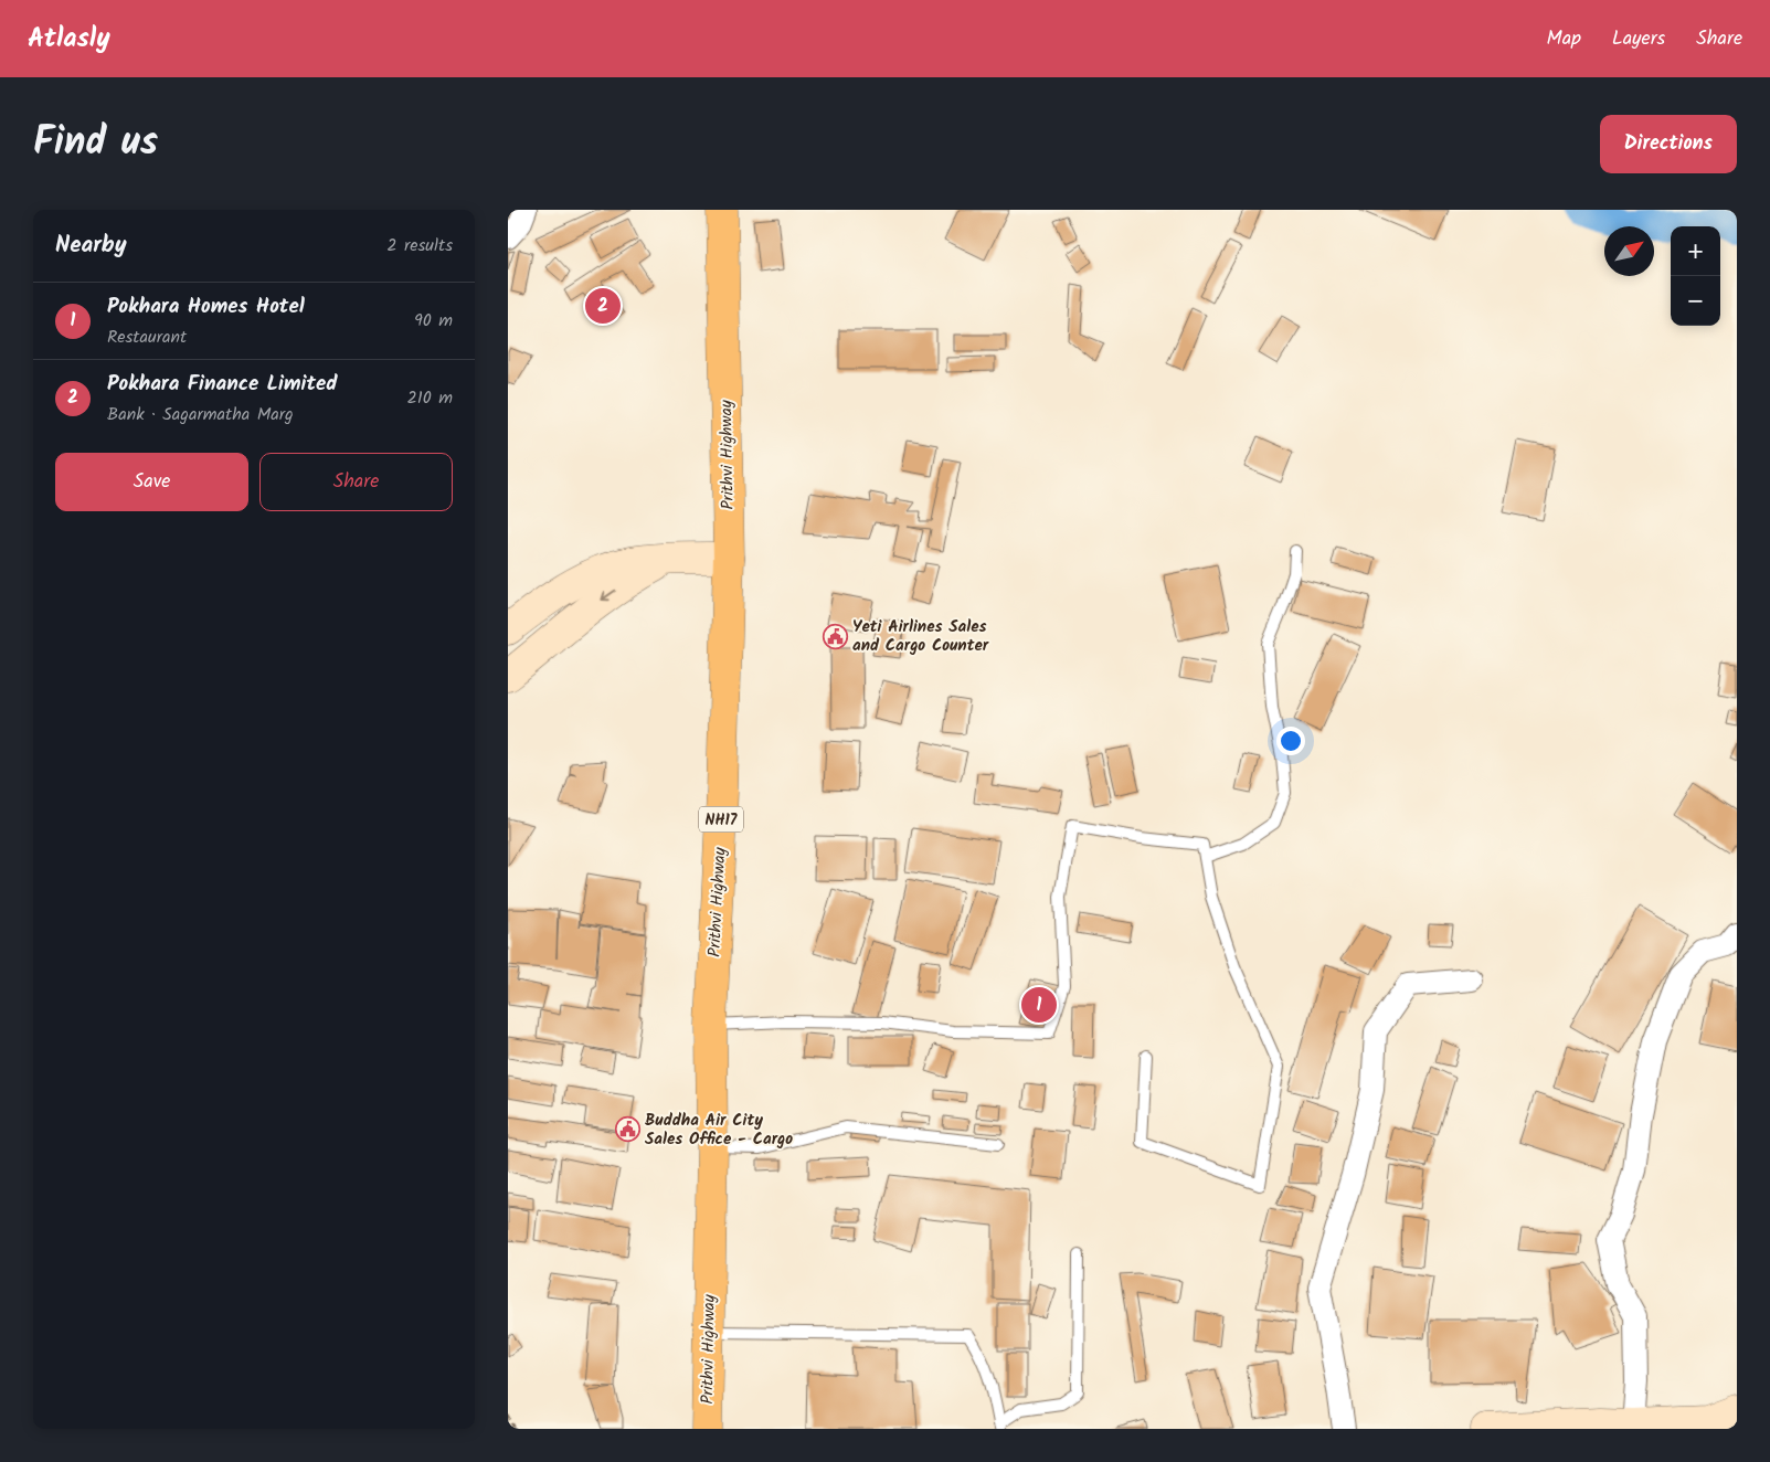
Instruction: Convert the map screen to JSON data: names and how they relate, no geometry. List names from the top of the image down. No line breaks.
{"streets":{"highway":["Prithvi Highway","NH17"]},"places":{"public building":["Yeti Airlines Sales and Cargo Counter","Buddha Air City Sales Office - Cargo"]},"north":"top right","page":{"header":"Atlasly","nav":["Map","Layers","Share"],"title":"Find us","buttons":["Directions",["Save","Share"]],"heading":["Nearby","2 results"],"map_buttons":["+","−"],"list":[{"mark":"1","name":"Pokhara Homes Hotel","note":"Restaurant","value":"90 m"},{"mark":"2","name":"Pokhara Finance Limited","note":"Bank · Sagarmatha Marg","value":"210 m"}],"pins":["2","1"]}}
